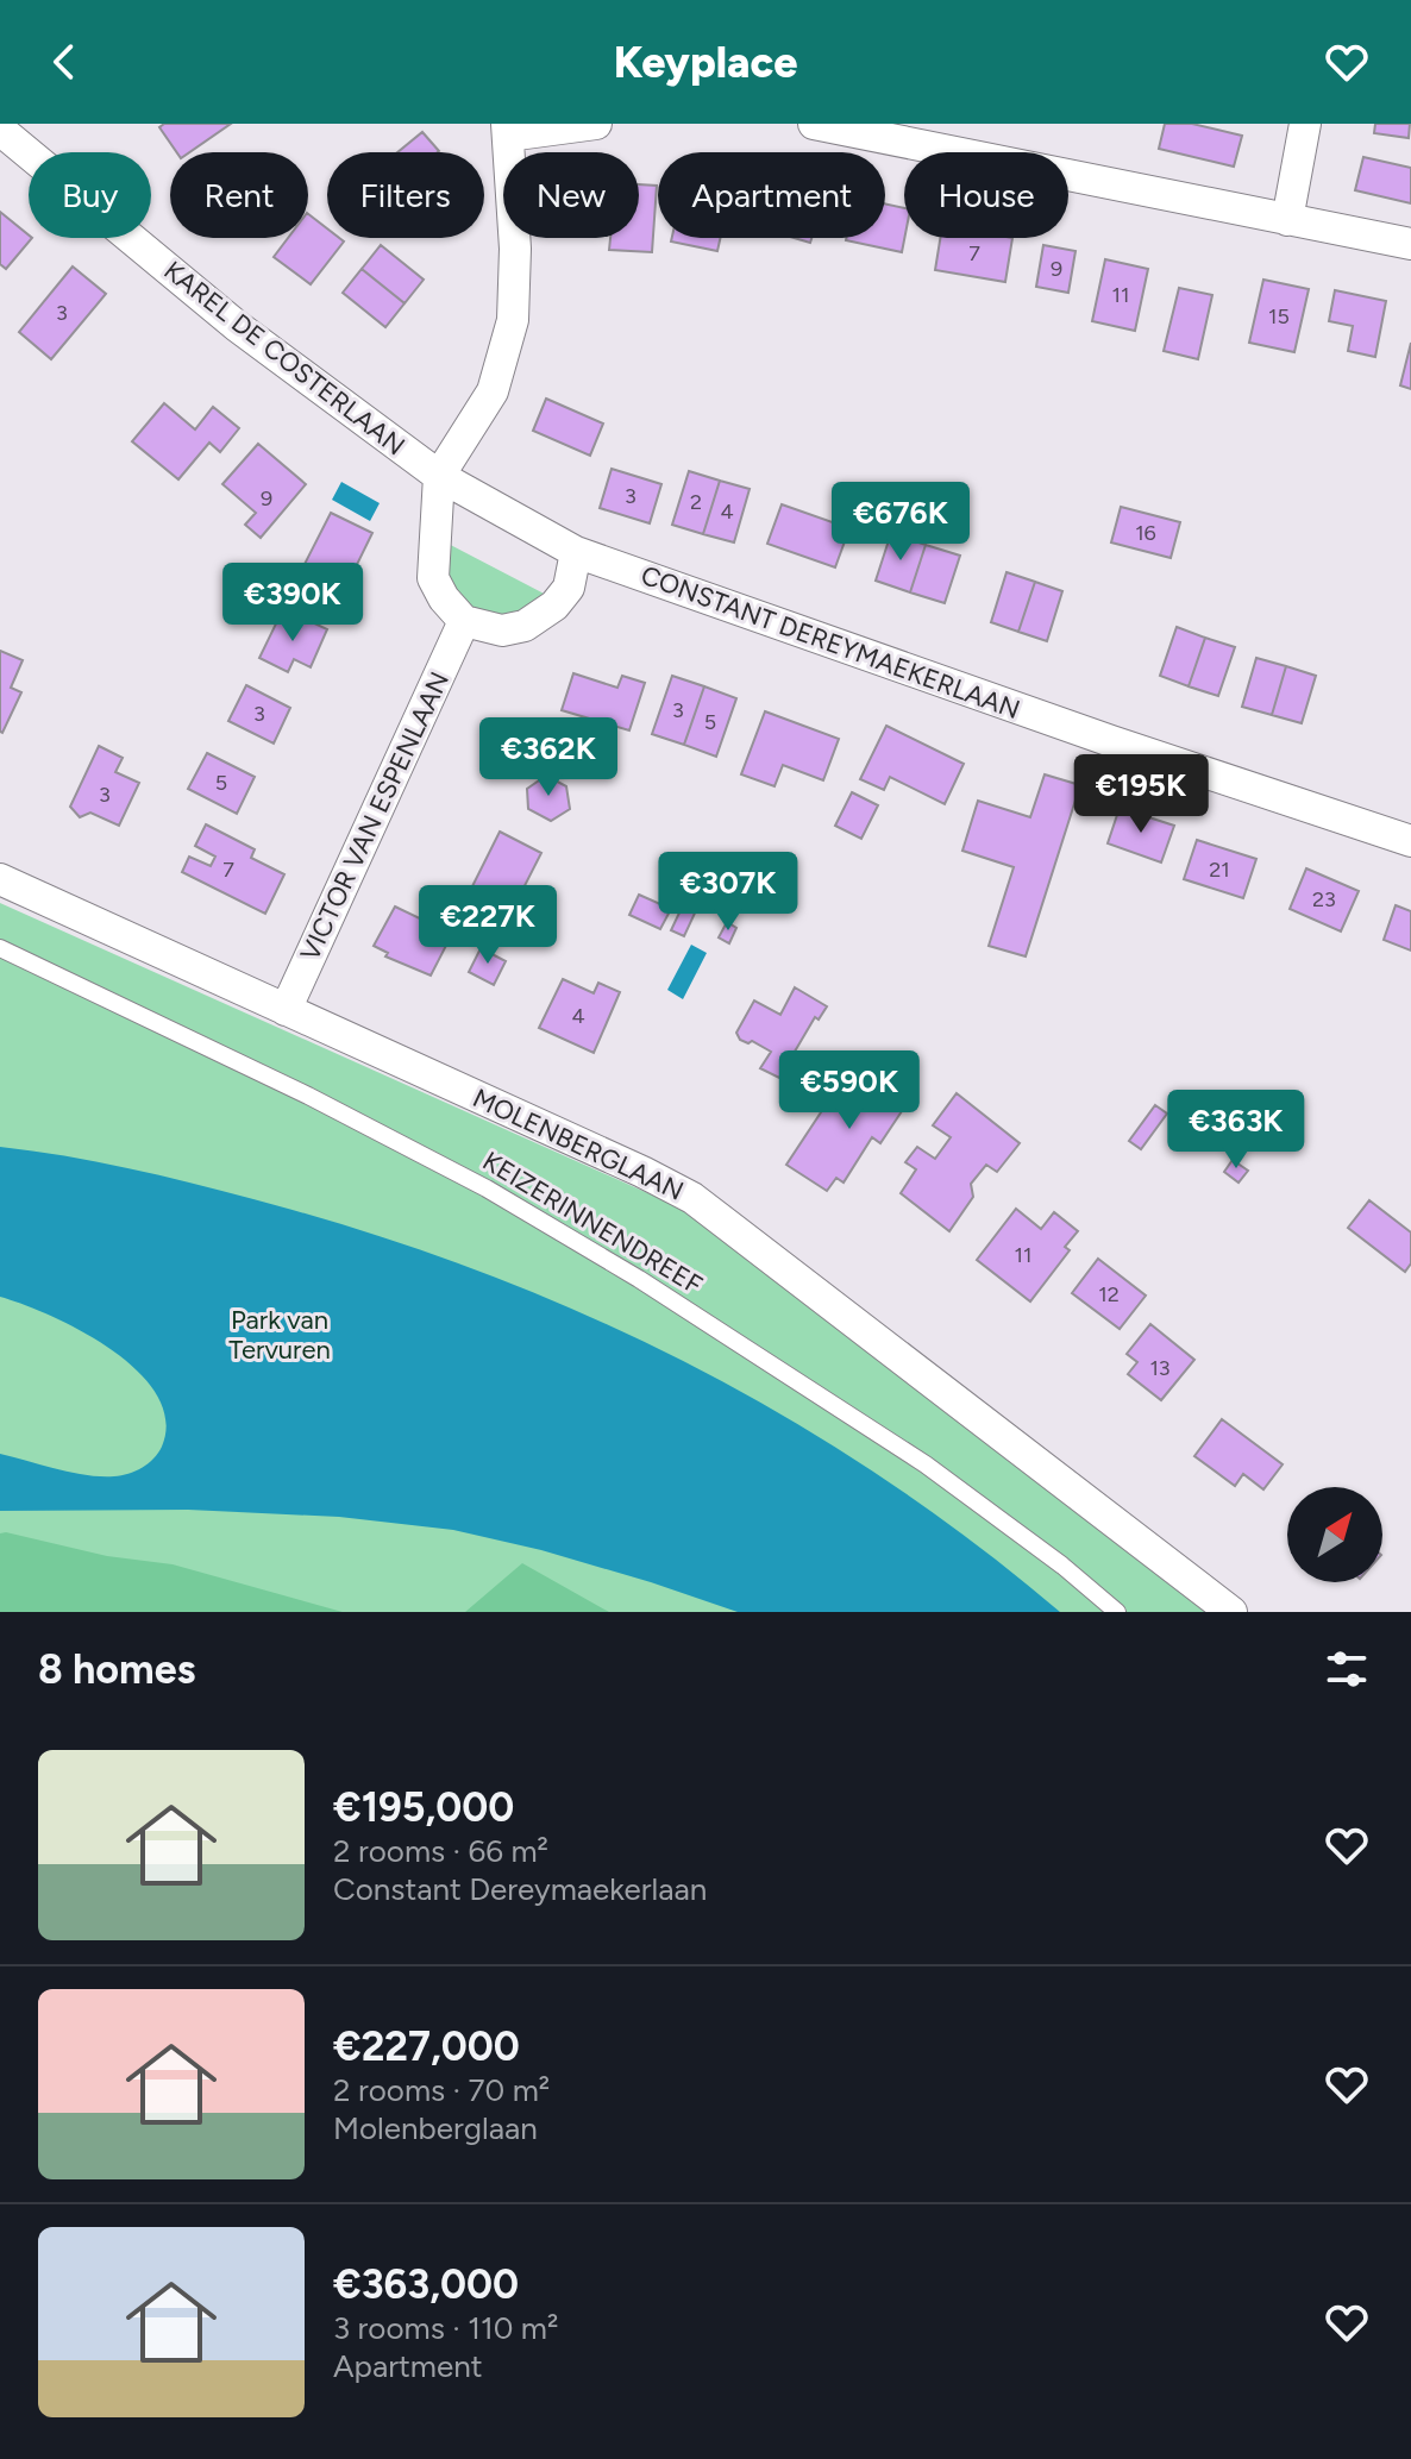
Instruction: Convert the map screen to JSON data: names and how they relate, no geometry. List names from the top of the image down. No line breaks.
{"streets":{"street":["KAREL DE COSTERLAAN","CONSTANT DEREYMAEKERLAAN","VICTOR VAN ESPENLAAN","MOLENBERGLAAN"],"lane":["KEIZERINNENDREEF"]},"crossings":[["KAREL DE COSTERLAAN","CONSTANT DEREYMAEKERLAAN"],["VICTOR VAN ESPENLAAN","MOLENBERGLAAN"]],"parks":["Park van Tervuren"],"house_numbers":["7","9","11","3","15","3","9","2","4","16","3","3","5","5","3","7","21","23","4","11","12","13"],"north":"top right","page":{"header":"Keyplace","chip":["Buy","Rent","Filters","New","Apartment","House"],"price":["€676K","€390K","€362K","€195K","€307K","€227K","€590K","€363K"],"heading":"8 homes","list":[{"name":"€195,000","note":"2 rooms · 66 m² · Constant Dereymaekerlaan"},{"name":"€227,000","note":"2 rooms · 70 m² · Molenberglaan"},{"name":"€363,000","note":"3 rooms · 110 m² · Apartment"}]}}
